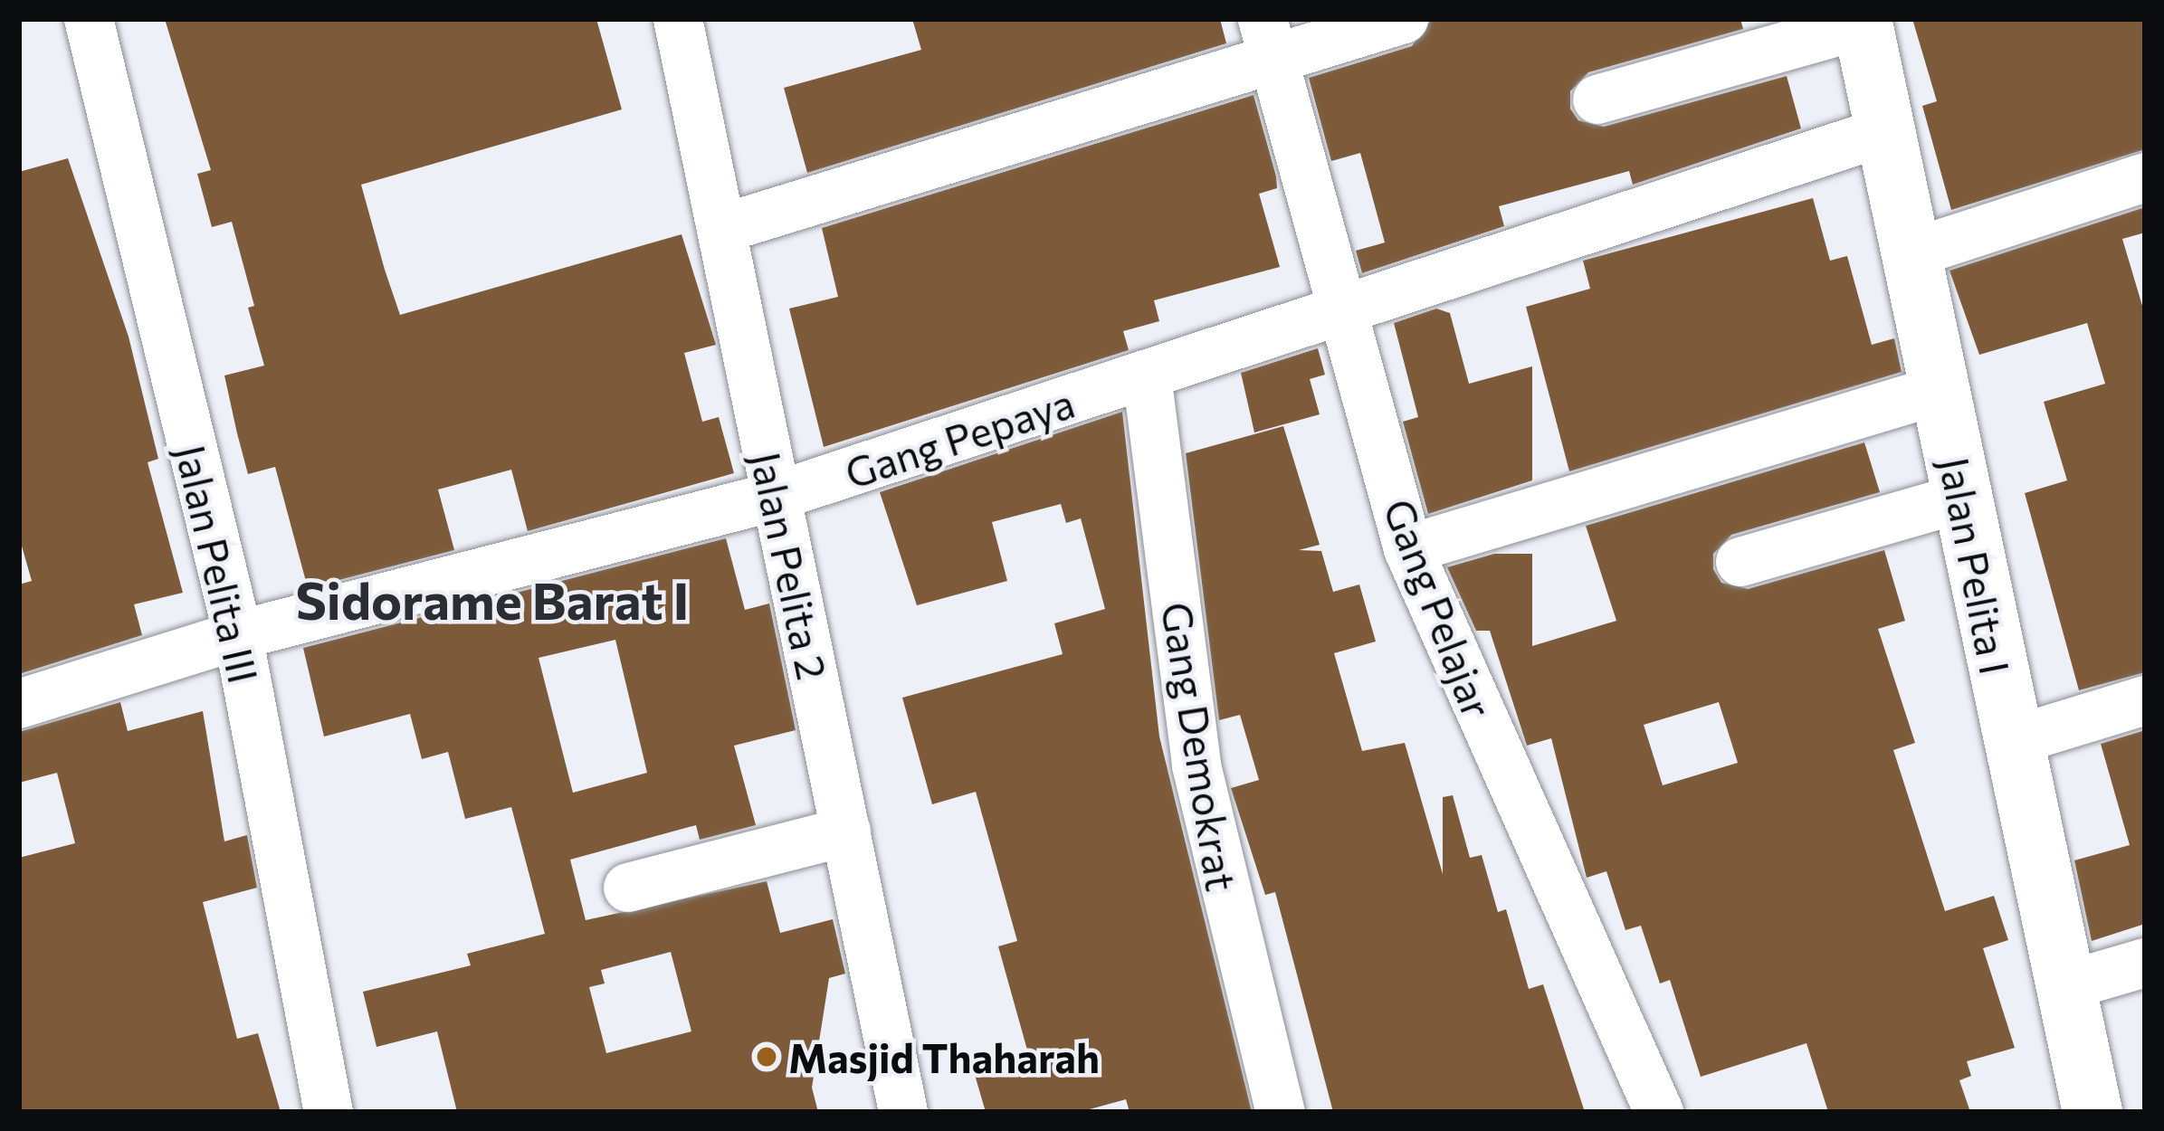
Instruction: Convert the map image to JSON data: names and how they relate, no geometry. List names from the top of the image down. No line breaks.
{"streets":{"street":["Gang Pepaya","Jalan Pelita III","Jalan Pelita 2","Jalan Pelita I","Gang Pelajar","Gang Demokrat"]},"crossings":[["Gang Pepaya","Jalan Pelita III"],["Gang Pepaya","Jalan Pelita 2"],["Gang Pepaya","Jalan Pelita I"],["Gang Pepaya","Gang Pelajar"],["Gang Pepaya","Gang Demokrat"]],"districts":["Sidorame Barat I"],"places":["Masjid Thaharah"]}
